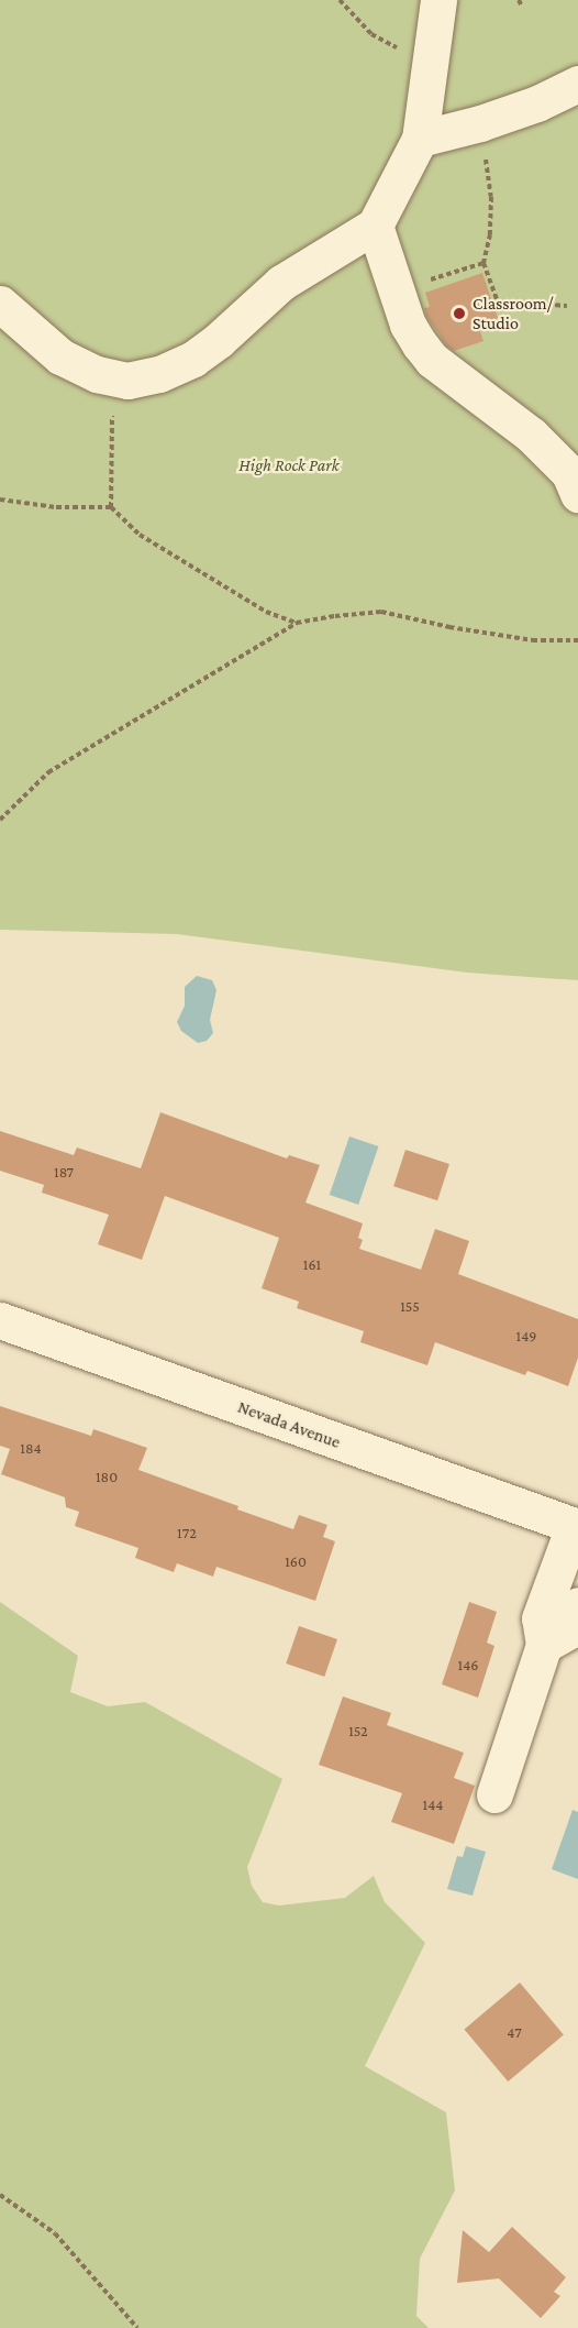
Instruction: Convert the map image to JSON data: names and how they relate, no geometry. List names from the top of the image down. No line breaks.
{"streets":{"street":["Nevada Avenue"]},"parks":["High Rock Park"],"places":["Classroom/ Studio"],"house_numbers":["187","161","155","149","184","180","172","160","146","152","144","47"]}
